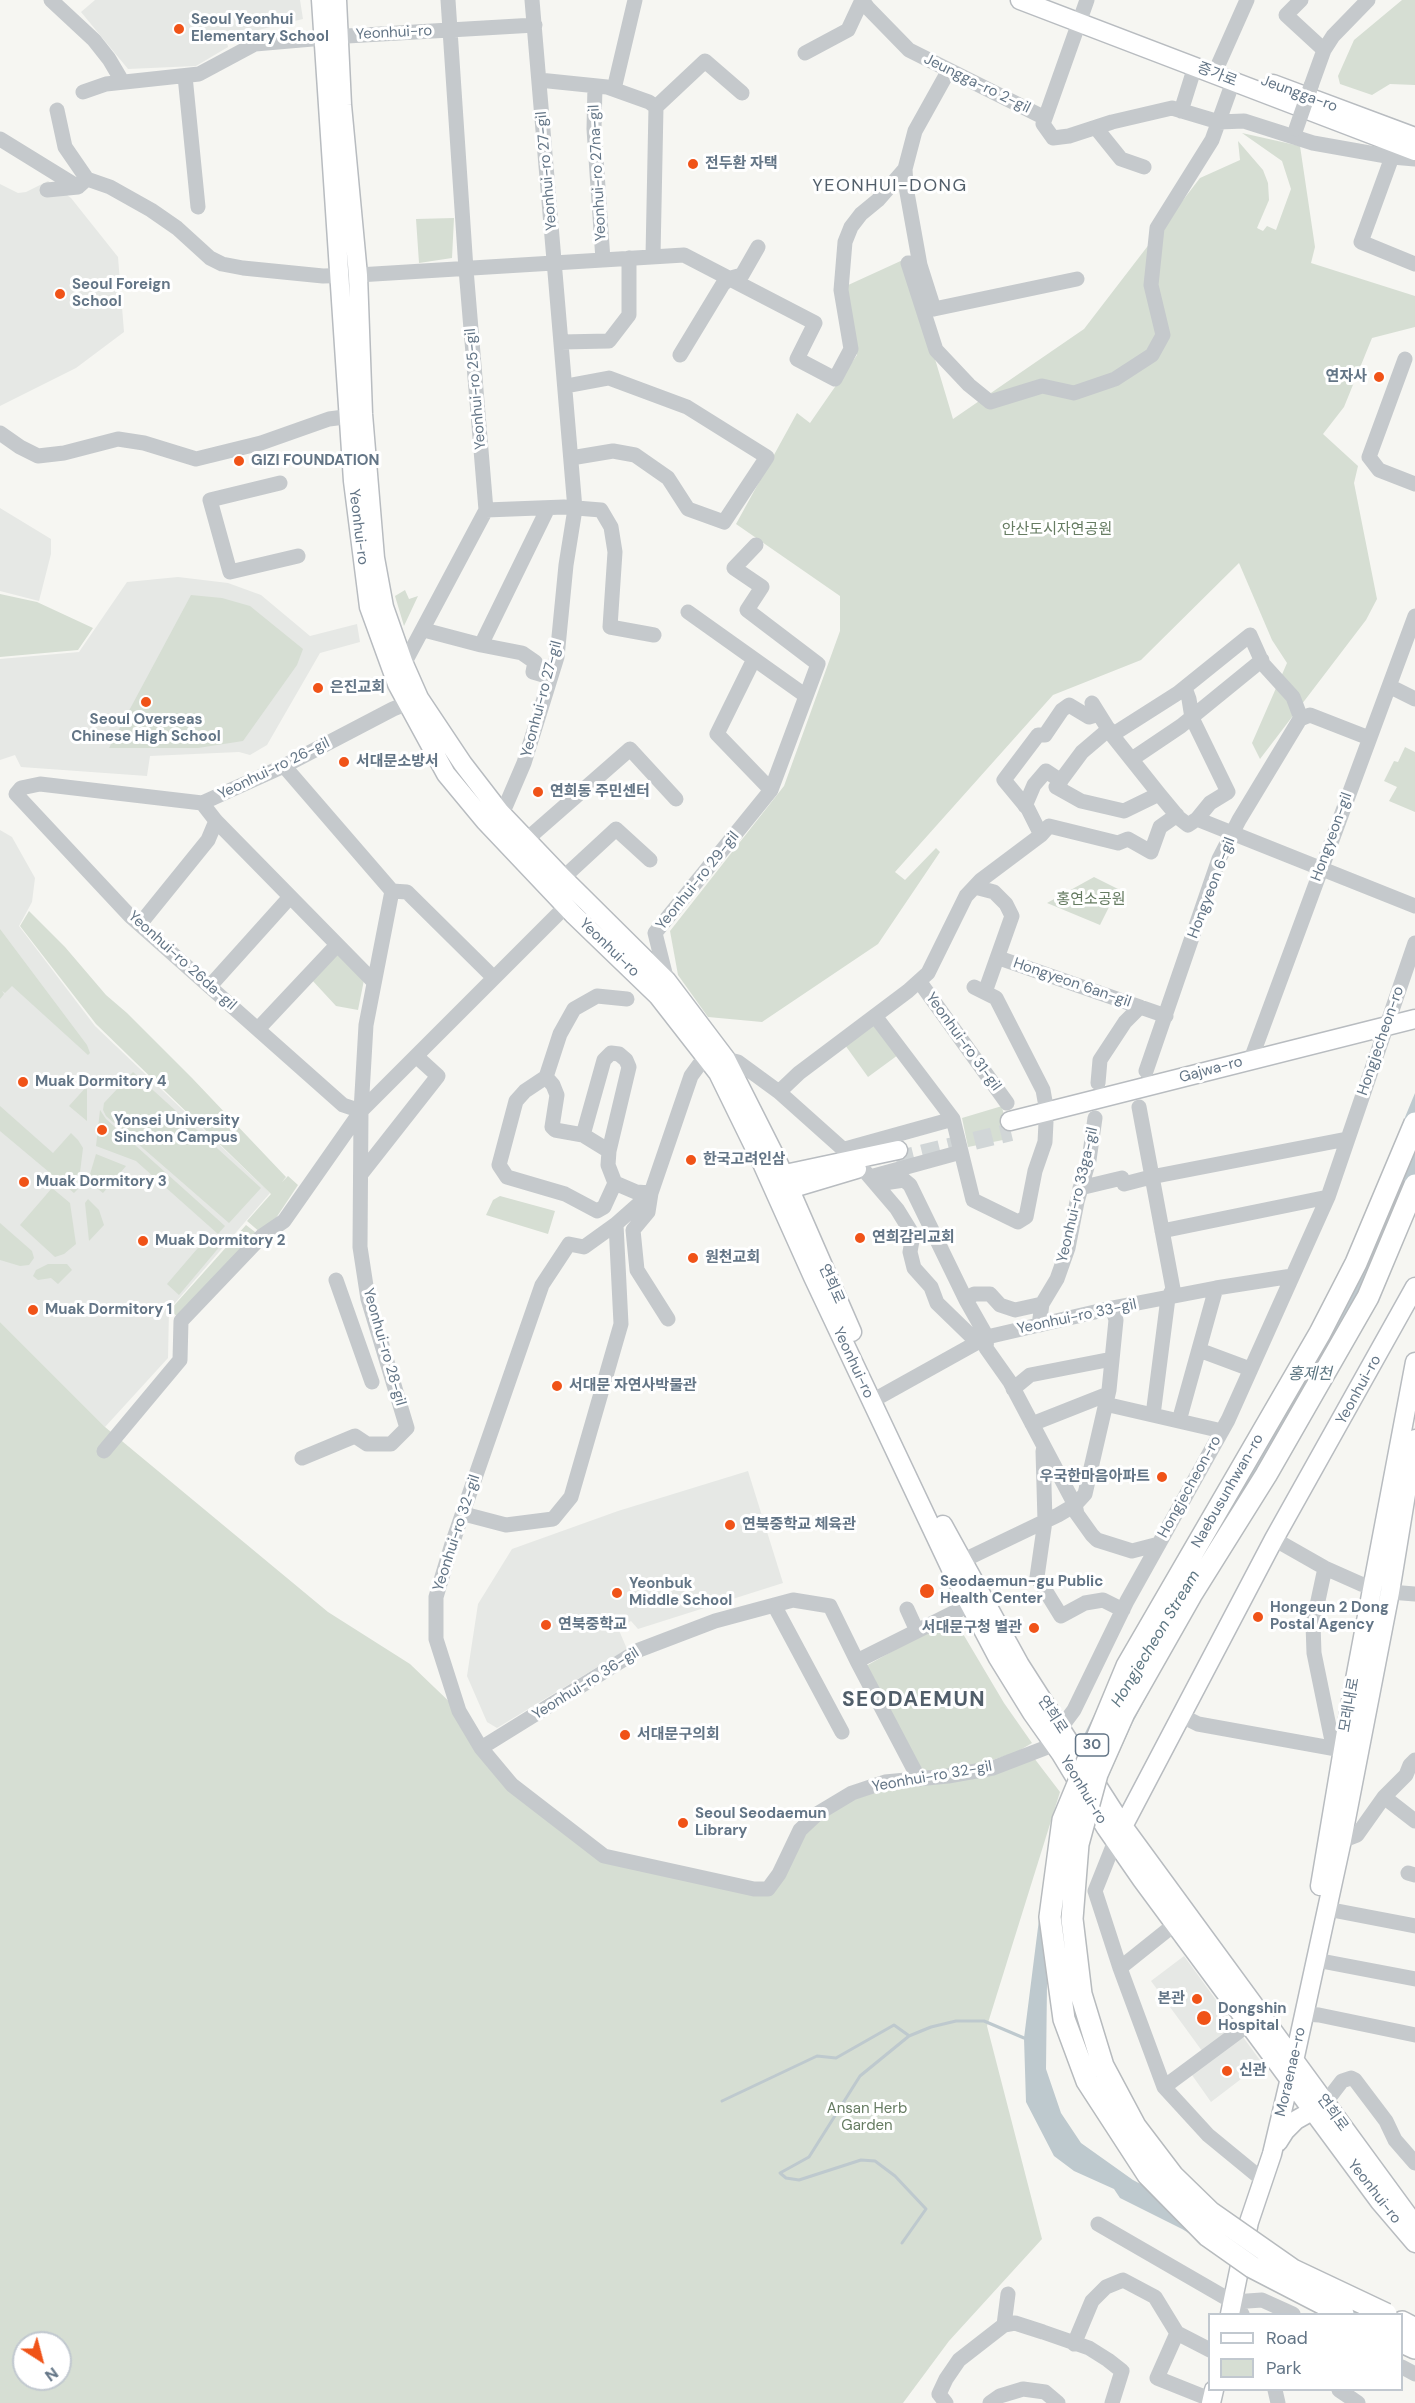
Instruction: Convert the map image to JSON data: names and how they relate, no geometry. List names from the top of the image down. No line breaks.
{"streets":{"highway":["Naebusunhwan-ro","30"],"main road":["Yeonhui-ro","증가로","Jeungga-ro","Gajwa-ro","연희로","모래내로","Moraenae-ro"],"street":["Jeungga-ro 2-gil","Yeonhui-ro 27-gil","Yeonhui-ro 27na-gil","Yeonhui-ro 25-gil","Yeonhui-ro 26-gil","Hongyeon-gil","Yeonhui-ro 29-gil","Hongyeon 6-gil","Yeonhui-ro 26da-gil","Hongyeon 6an-gil","Hongjecheon-ro","Yeonhui-ro 31-gil","Yeonhui-ro 33ga-gil","Yeonhui-ro 33-gil","Yeonhui-ro 28-gil","Yeonhui-ro 32-gil","Yeonhui-ro 36-gil"]},"crossings":[["Yeonhui-ro","Yeonhui-ro 27-gil"],["Yeonhui-ro","Yeonhui-ro 25-gil"],["Yeonhui-ro","Yeonhui-ro 26-gil"],["Yeonhui-ro","Yeonhui-ro 29-gil"],["Yeonhui-ro","Hongjecheon-ro"],["Yeonhui-ro","연희로"],["Yeonhui-ro","Yeonhui-ro 32-gil"],["Yeonhui-ro","모래내로"],["Yeonhui-ro","Moraenae-ro"],["증가로","Jeungga-ro"],["Yeonhui-ro 27-gil","Yeonhui-ro 27na-gil"],["Yeonhui-ro 26-gil","Yeonhui-ro 26da-gil"],["Hongyeon-gil","Gajwa-ro"],["Hongyeon 6-gil","Hongyeon 6an-gil"],["Yeonhui-ro 26da-gil","Yeonhui-ro 28-gil"],["Hongyeon 6an-gil","Yeonhui-ro 31-gil"],["Hongjecheon-ro","Gajwa-ro"],["Hongjecheon-ro","연희로"],["Hongjecheon-ro","Yeonhui-ro 33-gil"],["Hongjecheon-ro","Yeonhui-ro 32-gil"],["Yeonhui-ro 31-gil","Gajwa-ro"],["Yeonhui-ro 33ga-gil","Yeonhui-ro 33-gil"],["연희로","Yeonhui-ro 33-gil"],["연희로","Yeonhui-ro 32-gil"],["연희로","모래내로"],["연희로","Moraenae-ro"],["Yeonhui-ro 32-gil","Yeonhui-ro 36-gil"],["모래내로","Moraenae-ro"]],"districts":["YEONHUI-DONG","SEODAEMUN"],"water":["홍제천","Hongjecheon Stream"],"parks":["안산도시자연공원","홍연소공원","Ansan Herb Garden"],"places":["Seoul Yeonhui Elementary School","전두환 자택","Seoul Foreign School","연자사","GIZI FOUNDATION","은진교회","Seoul Overseas Chinese High School","서대문소방서","연희동 주민센터","Muak Dormitory 4","Yonsei University Sinchon Campus","한국고려인삼","Muak Dormitory 3","연희감리교회","Muak Dormitory 2","원천교회","Muak Dormitory 1","서대문 자연사박물관","우국한마음아파트","연북중학교 체육관","Seodaemun-gu Public Health Center","Yeonbuk Middle School","Hongeun 2 Dong Postal Agency","연북중학교","서대문구청 별관","서대문구의회","Seoul Seodaemun Library","본관","Dongshin Hospital","신관"],"legend":["Road","Park"],"north":"bottom right"}
